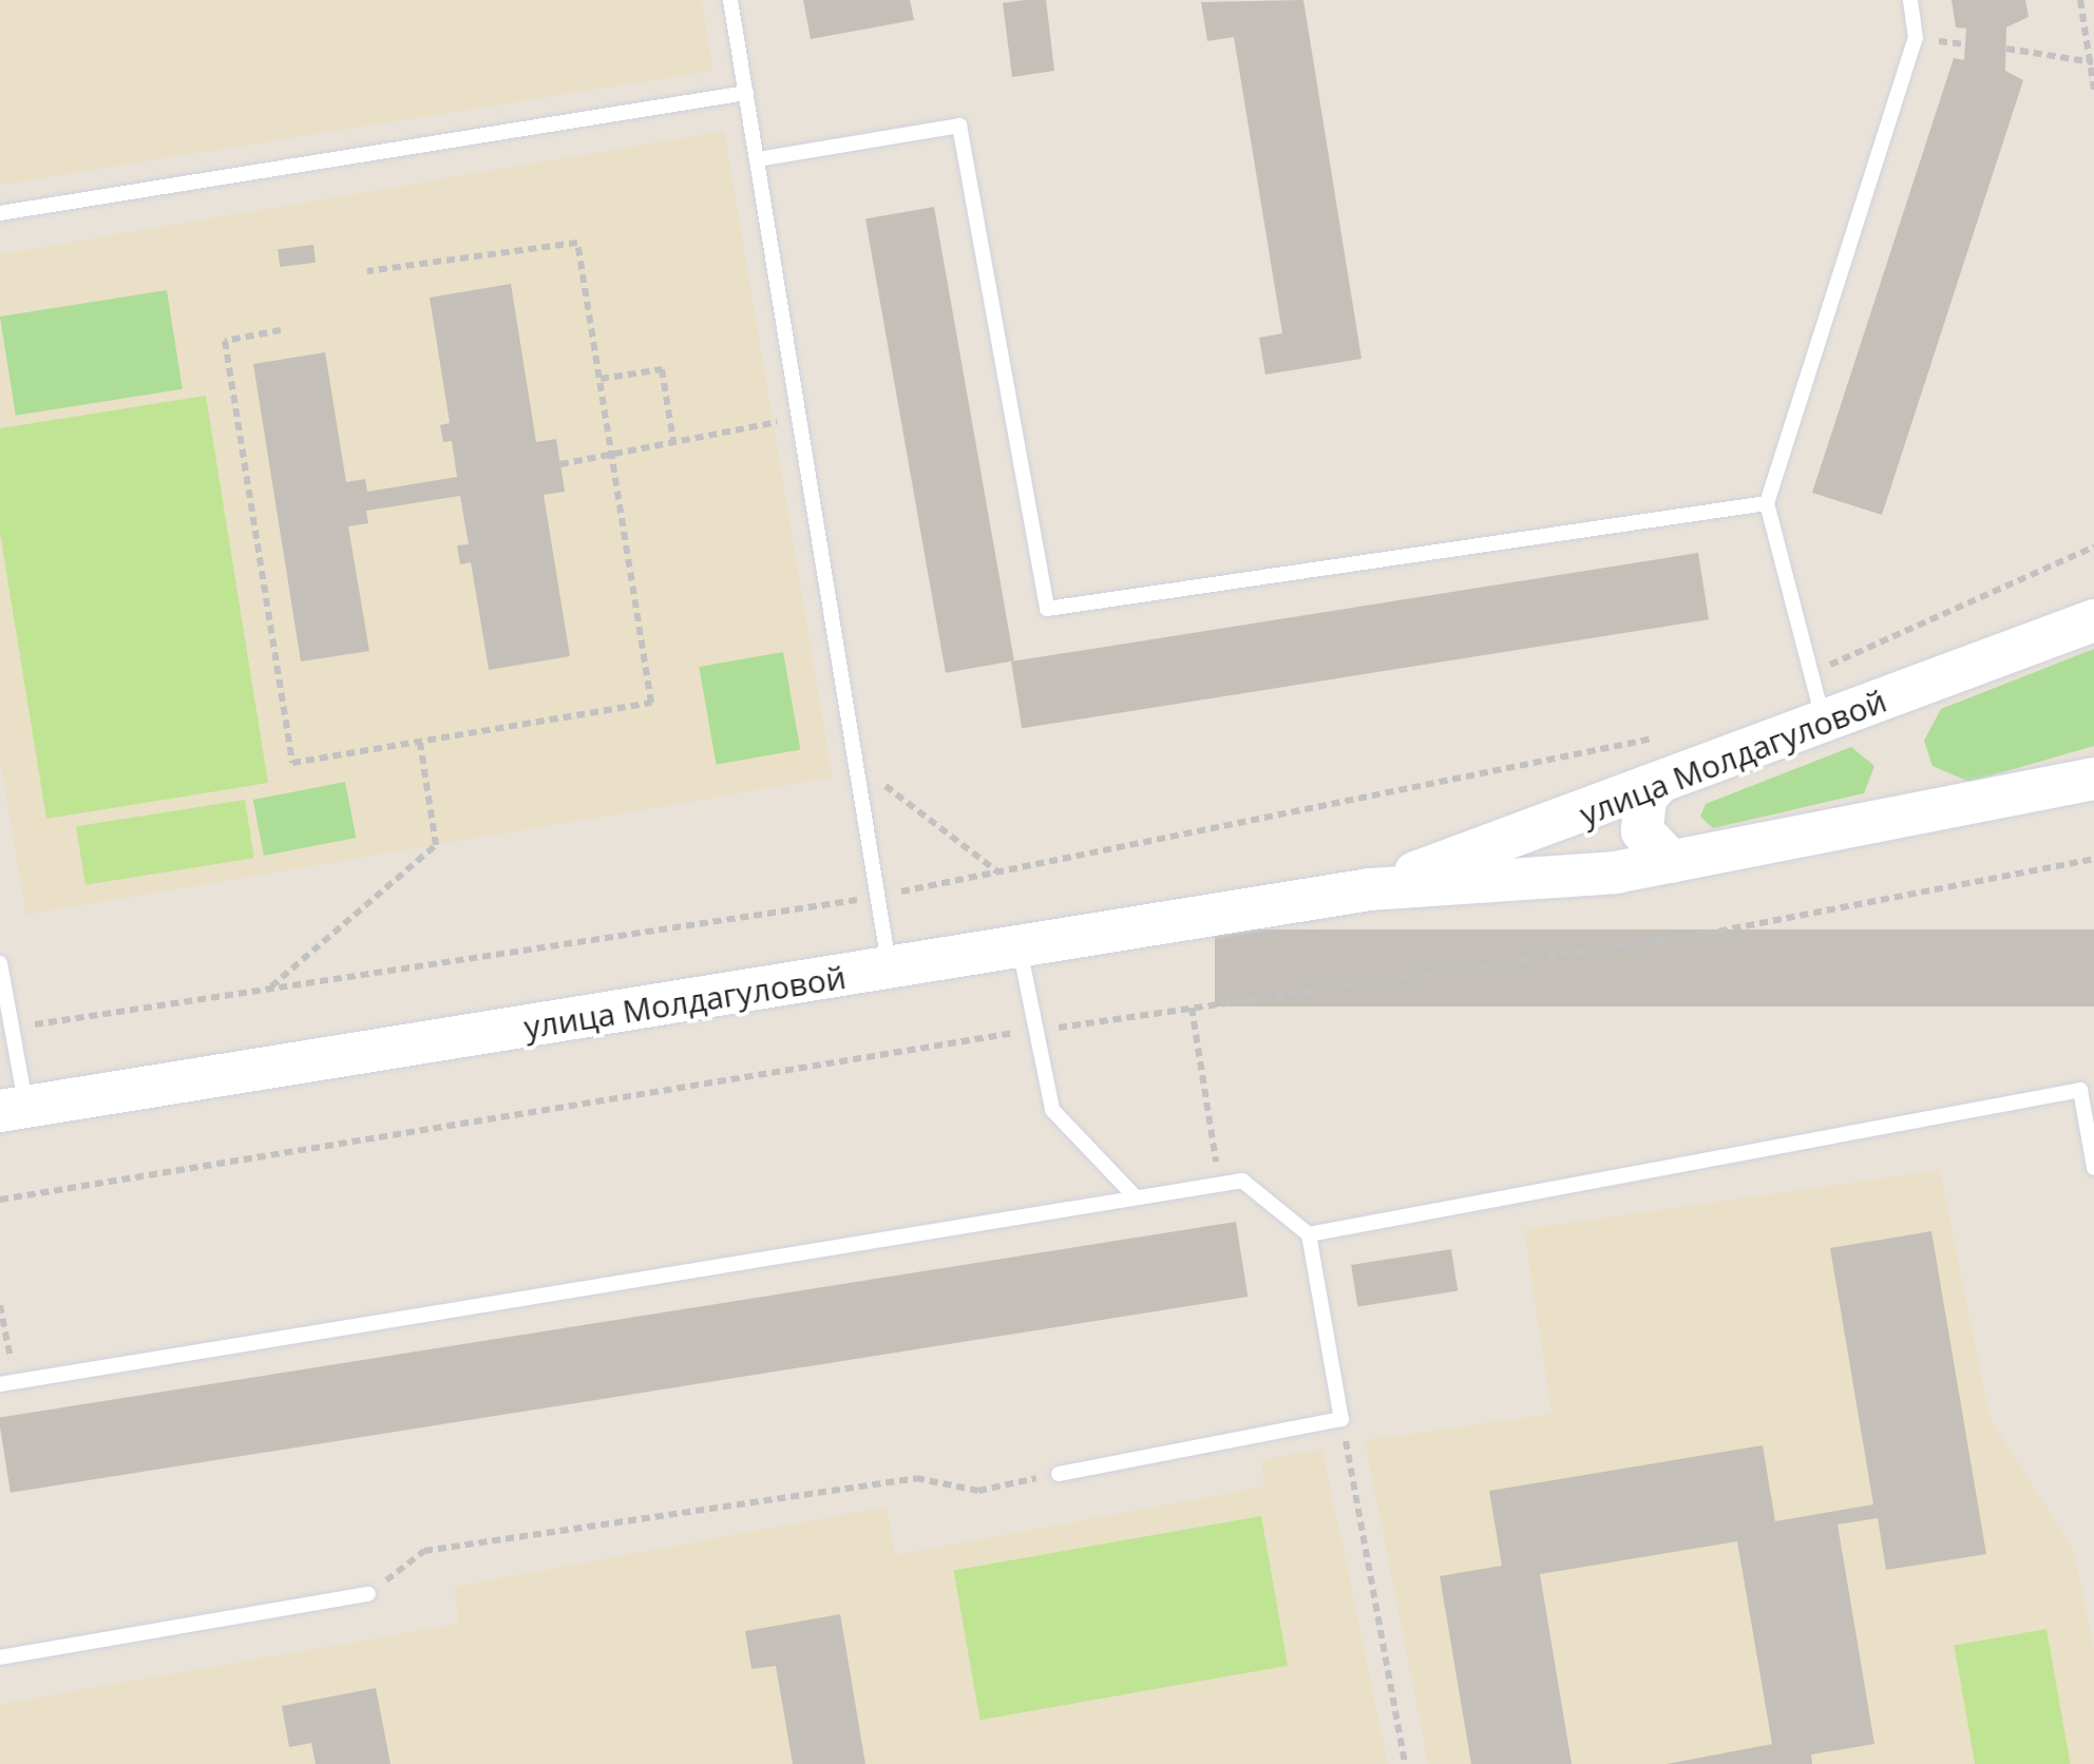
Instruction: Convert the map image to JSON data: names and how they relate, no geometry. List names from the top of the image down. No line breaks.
{"streets":{"main road":["улица Молдагуловой"]}}
